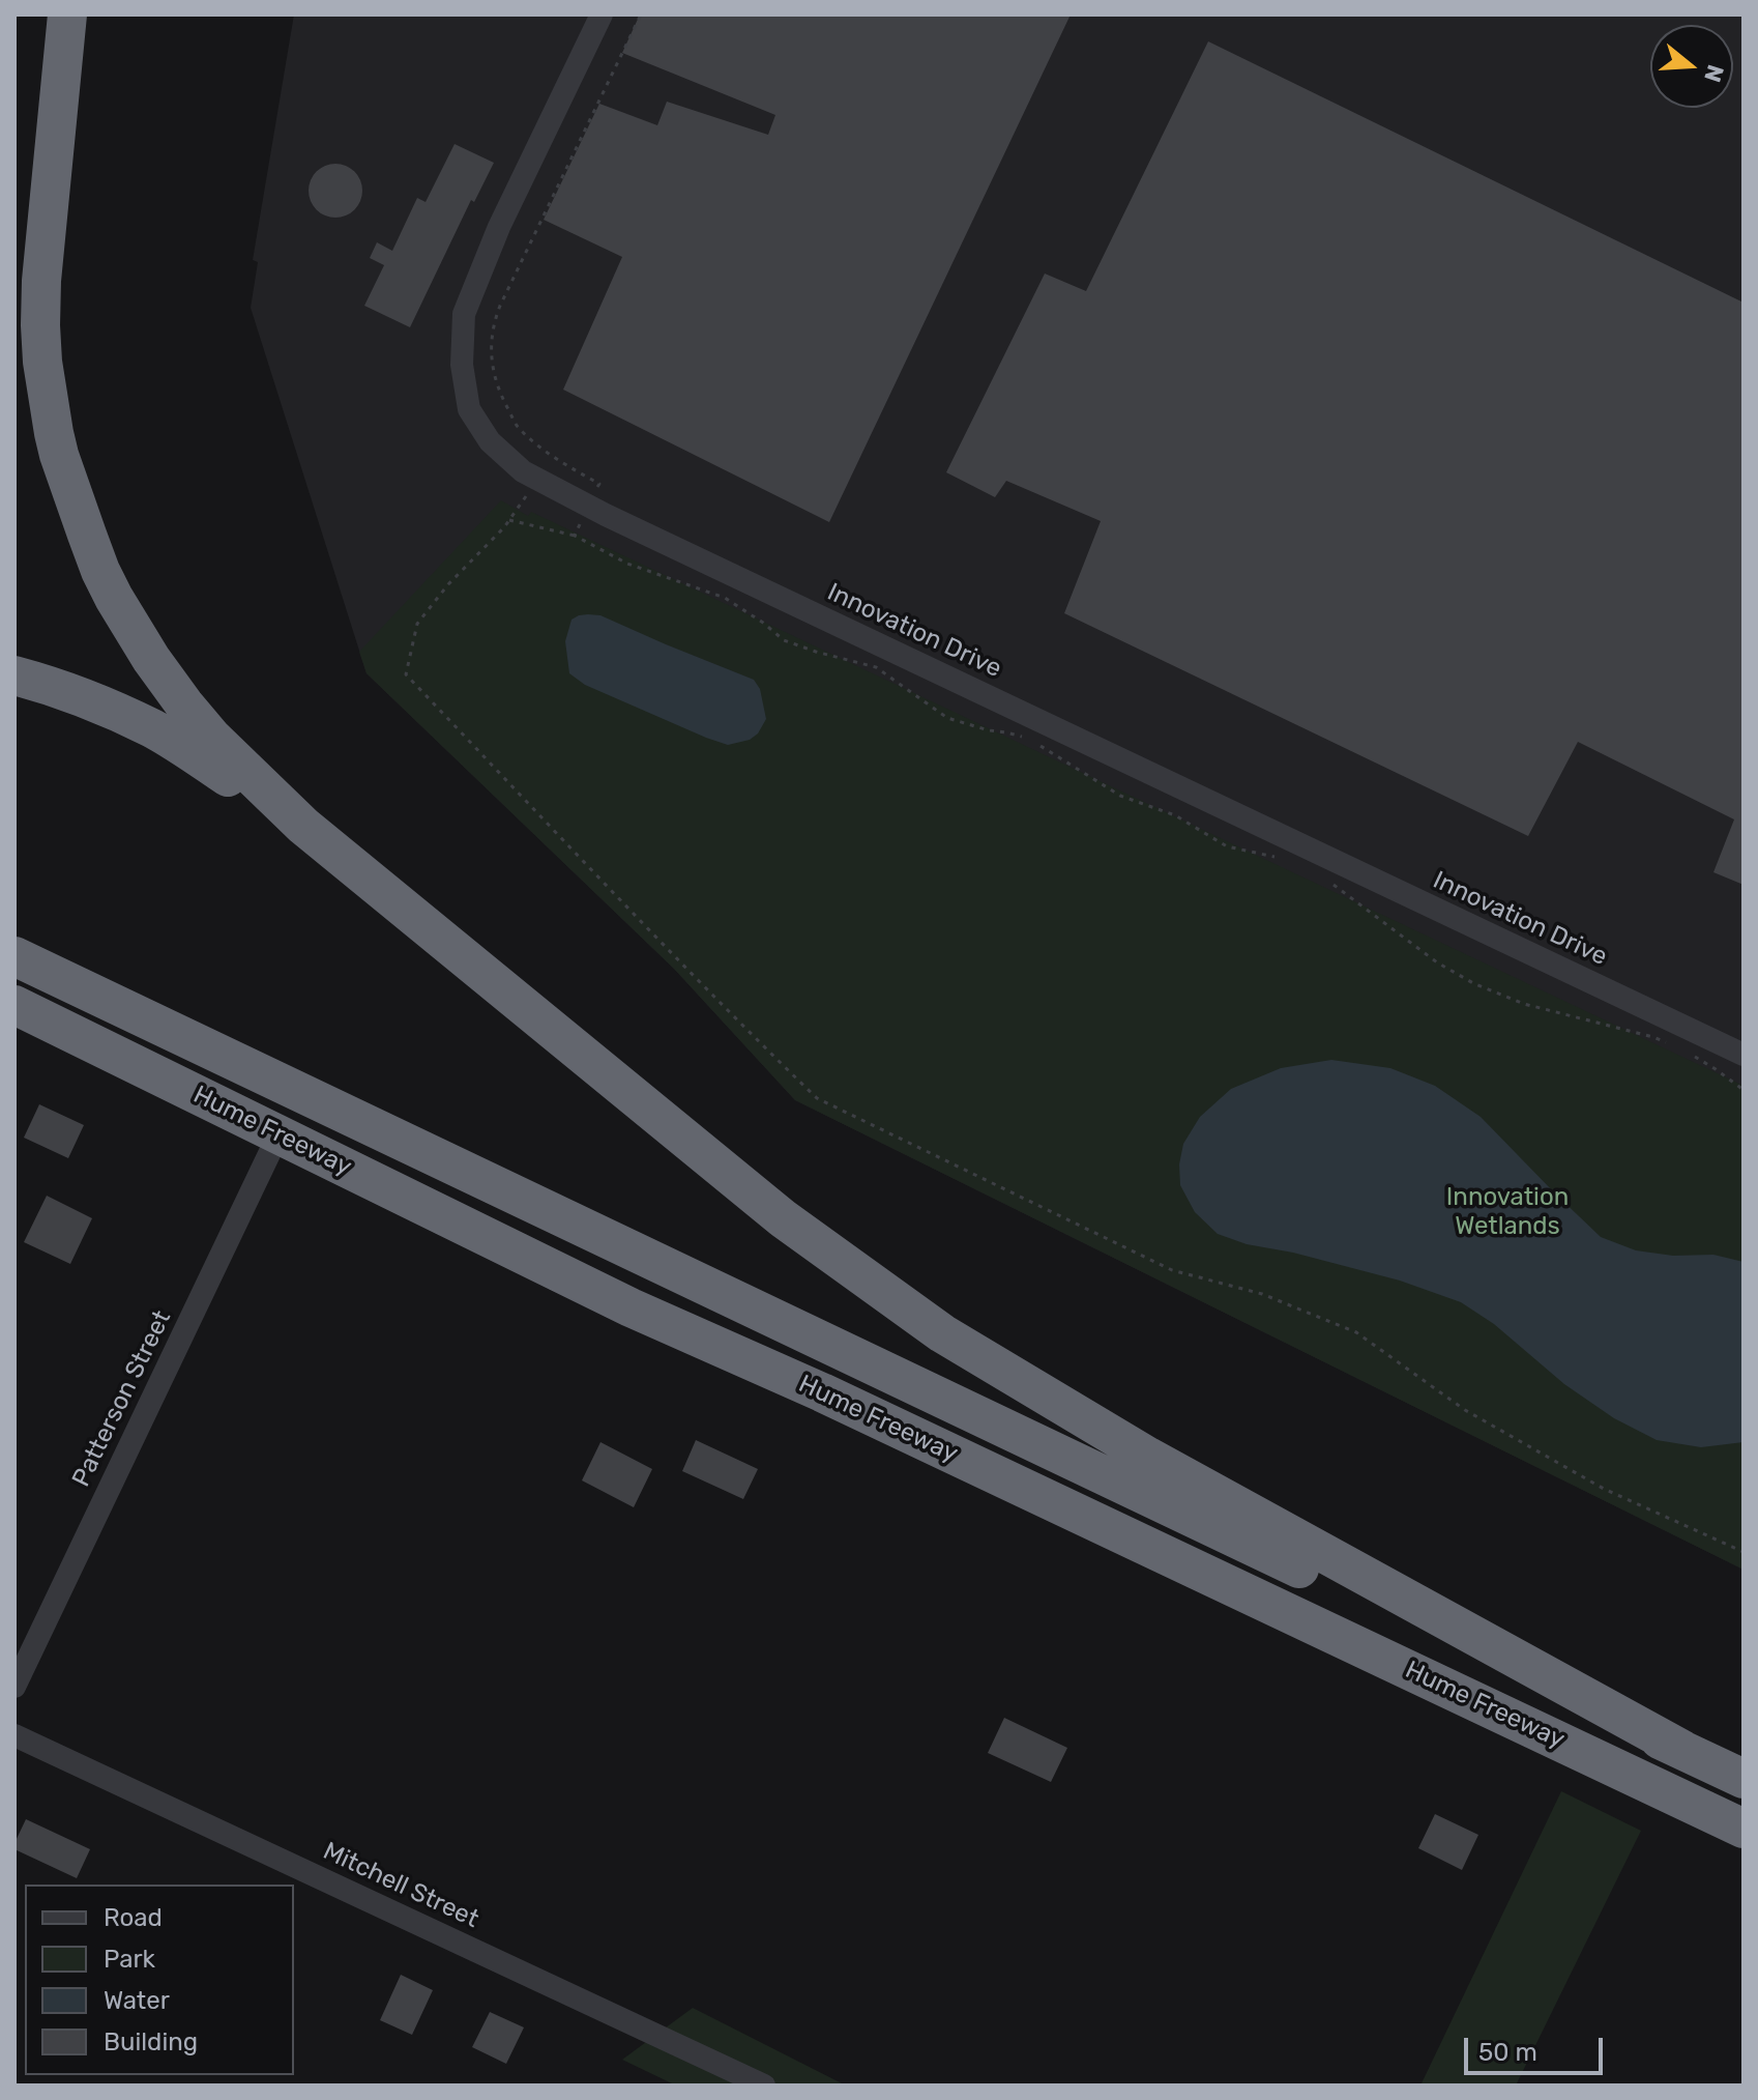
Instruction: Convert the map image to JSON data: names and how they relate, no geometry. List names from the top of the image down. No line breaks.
{"streets":{"highway":["Hume Freeway"],"street":["Innovation Drive","Patterson Street","Mitchell Street"]},"crossings":[["Hume Freeway","Patterson Street"]],"parks":["Innovation Wetlands"],"legend":["Road","Park","Water","Building"],"scale_bar":"50 m","north":"right"}
